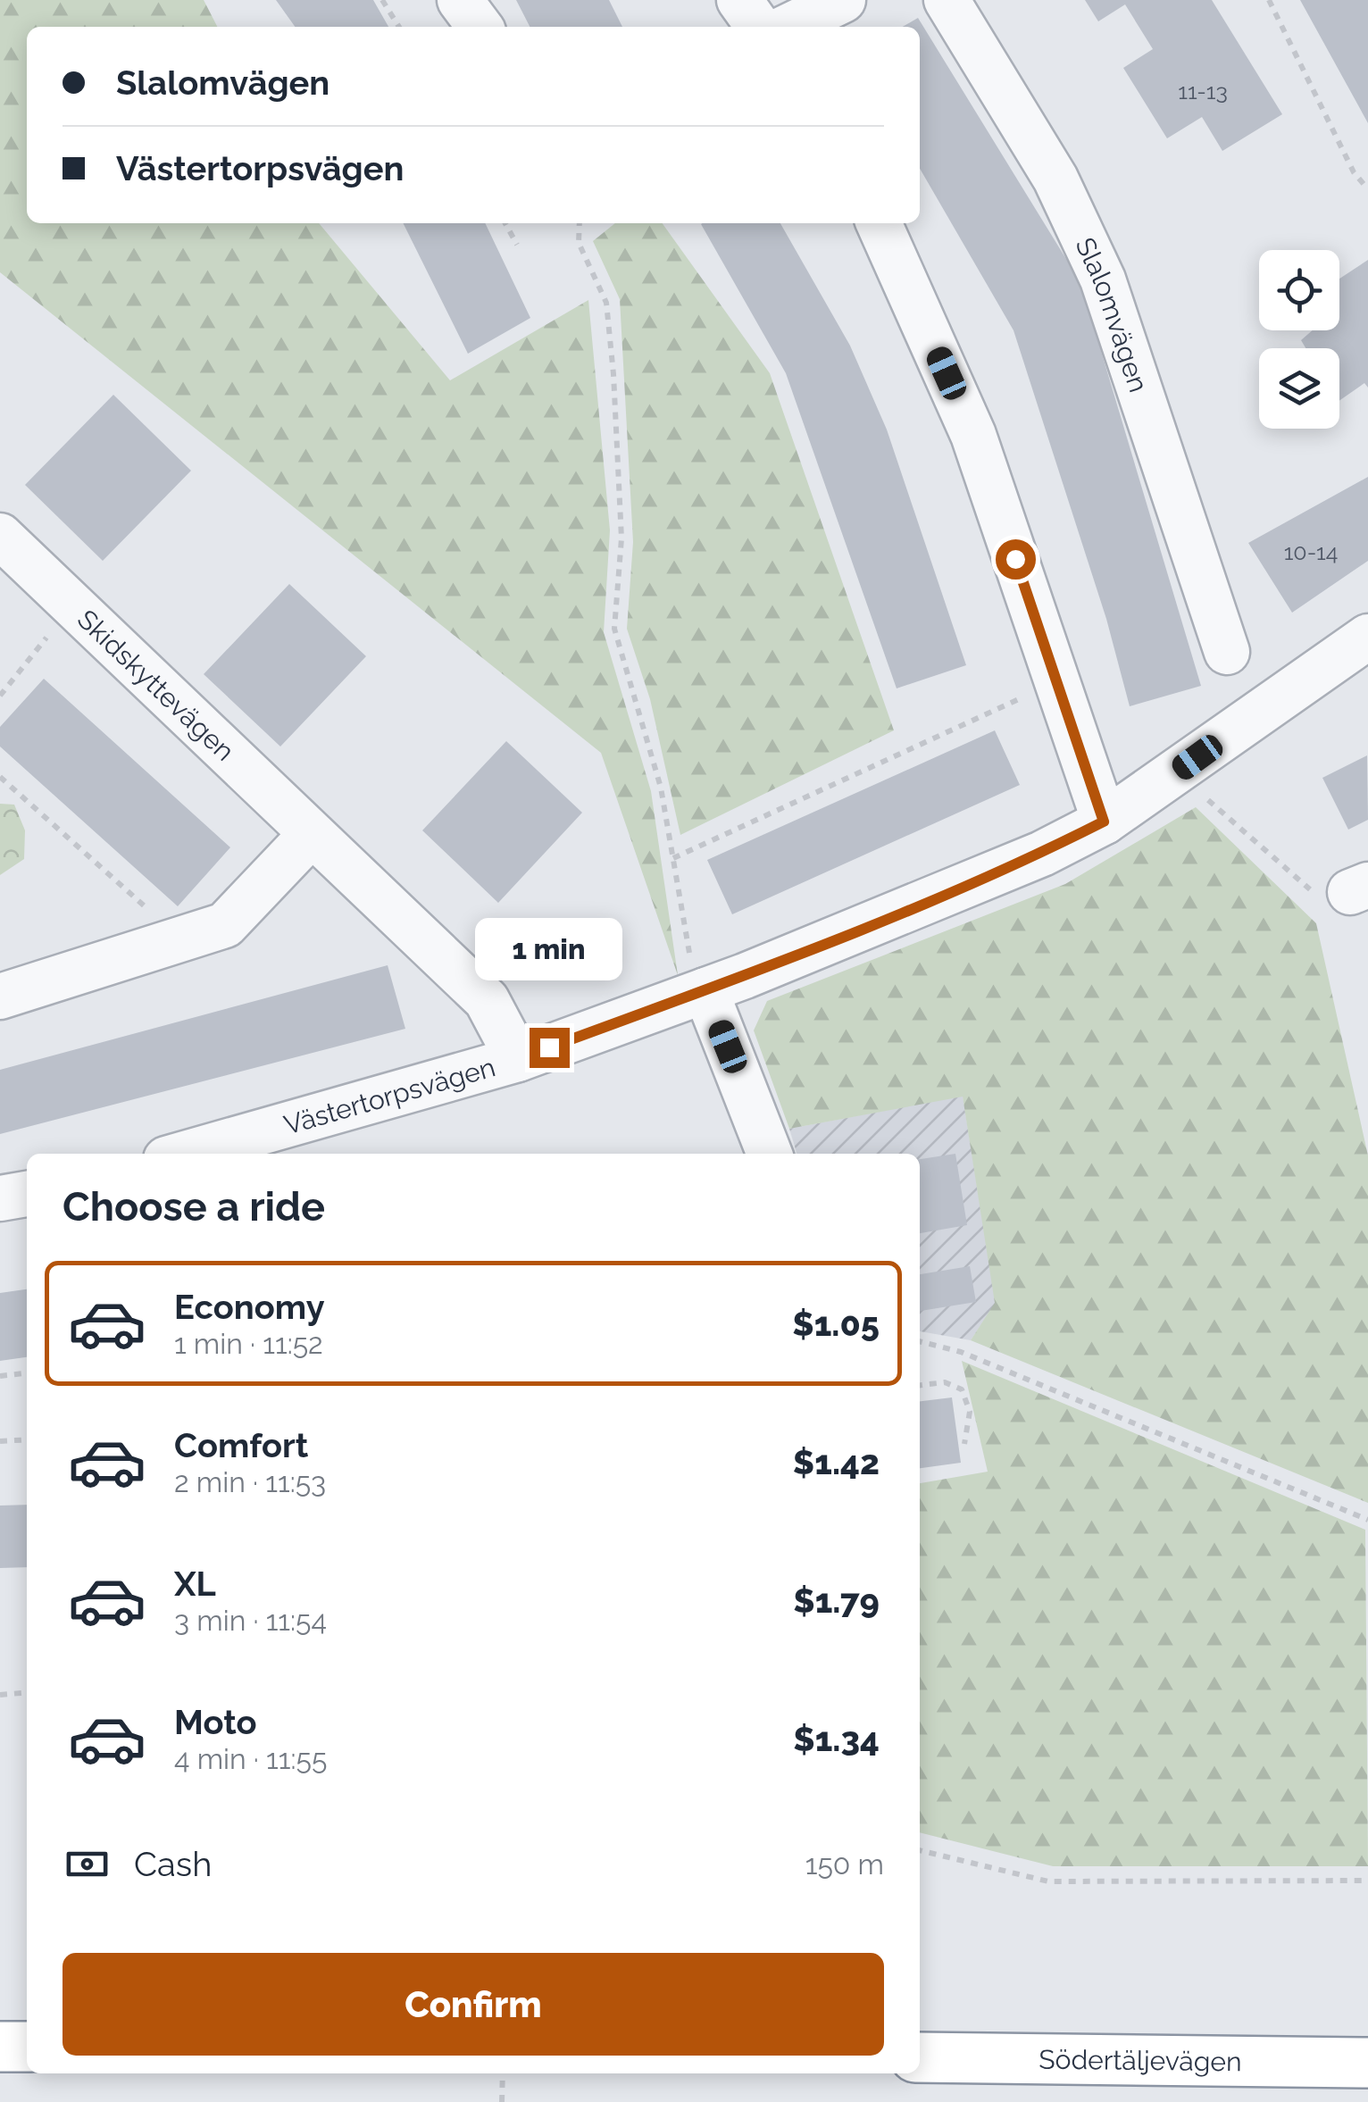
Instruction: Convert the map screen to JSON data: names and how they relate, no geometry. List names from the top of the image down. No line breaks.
{"streets":{"highway":["Södertäljevägen"],"street":["Slalomvägen","Skidskyttevägen","Västertorpsvägen"]},"crossings":[["Skidskyttevägen","Västertorpsvägen"]],"house_numbers":["11-13","10-14"],"page":{"banner":["Slalomvägen","Västertorpsvägen"],"bubble":"1 min","heading":"Choose a ride","list":[{"name":"Economy","note":"1 min · 11:52","value":"$1.05"},{"name":"Comfort","note":"2 min · 11:53","value":"$1.42"},{"name":"XL","note":"3 min · 11:54","value":"$1.79"},{"name":"Moto","note":"4 min · 11:55","value":"$1.34"}],"pay":["Cash","150 m"],"buttons":"Confirm"}}
